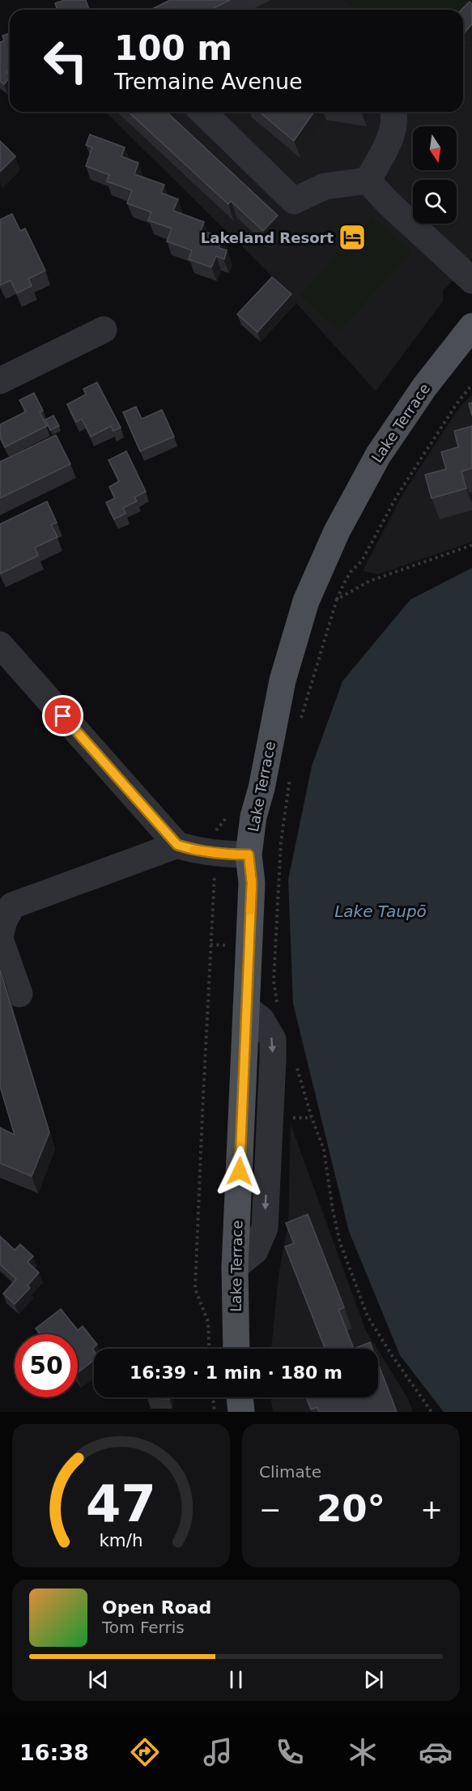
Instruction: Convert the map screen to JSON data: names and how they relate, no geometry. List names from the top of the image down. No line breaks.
{"streets":{"main road":["Lake Terrace"]},"water":["Lake Taupō"],"places":{"hotel":["Lakeland Resort"]},"north":"bottom","page":{"turn":["100 m","Tremaine Avenue"],"limit":"50","trip":"16:39 · 1 min · 180 m","tile":"Climate","heat":["−","20°","+"],"song":["Open Road","Tom Ferris"],"tabs":"16:38","gauge":["47","km/h"]}}
